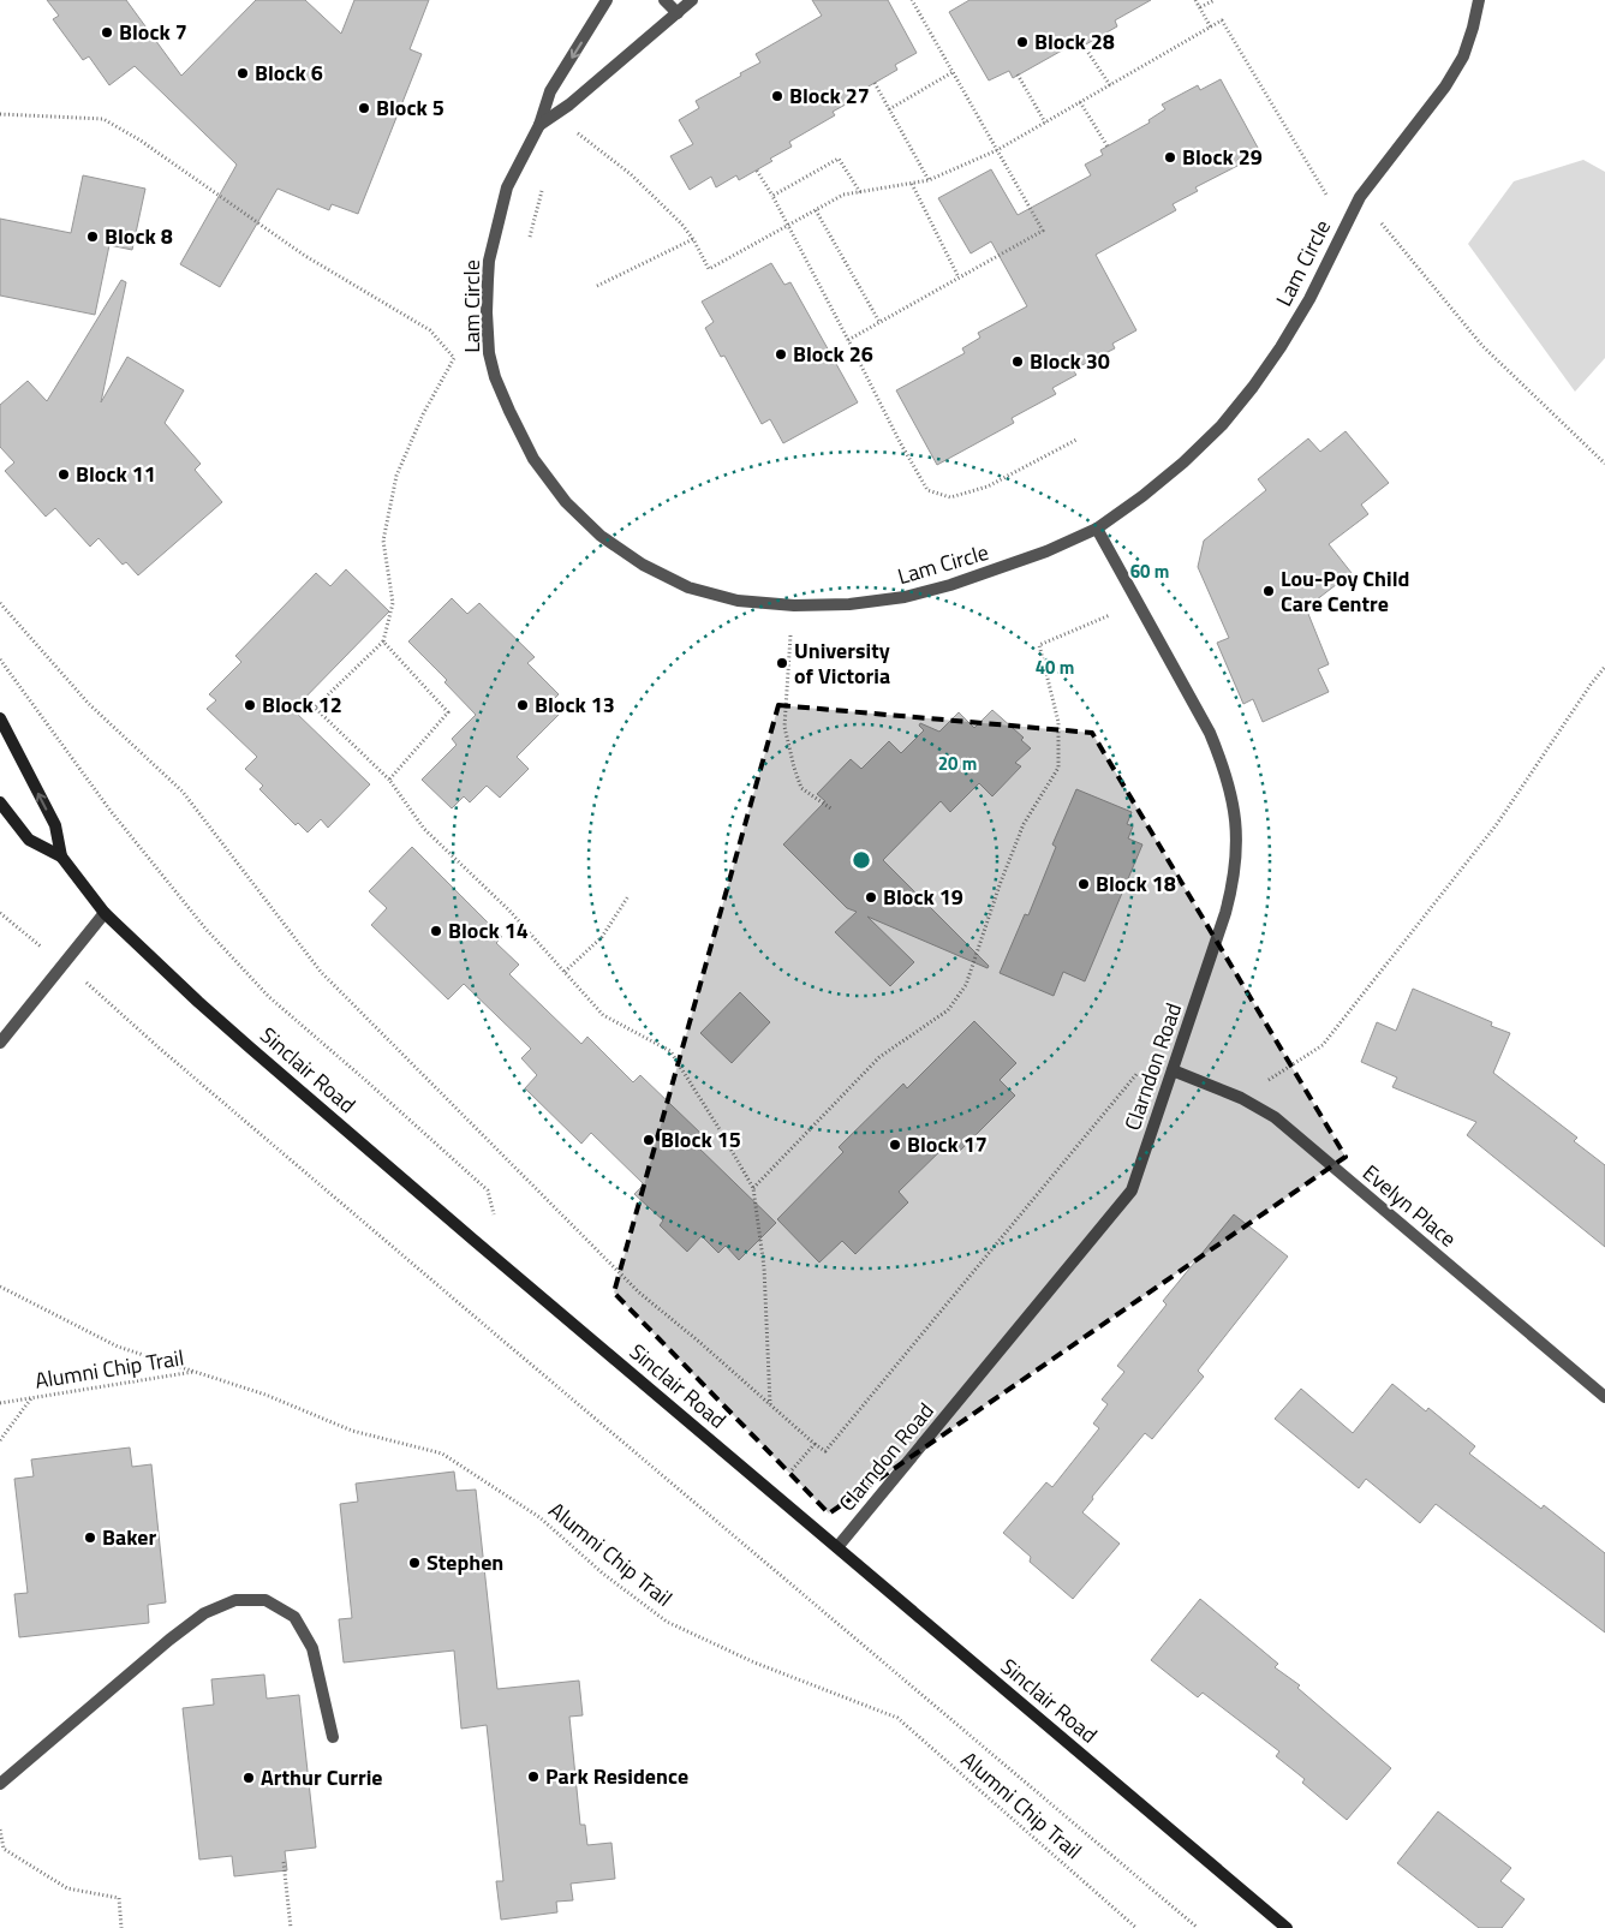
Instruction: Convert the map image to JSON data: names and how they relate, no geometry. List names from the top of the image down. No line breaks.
{"streets":{"main road":["Sinclair Road"],"street":["Lam Circle","Clarndon Road","Evelyn Place"],"path":["Alumni Chip Trail"]},"crossings":[["Lam Circle","Clarndon Road"],["Clarndon Road","Sinclair Road"],["Clarndon Road","Evelyn Place"]],"places":["Block 7","Block 28","Block 6","Block 27","Block 5","Block 29","Block 8","Block 26","Block 30","Block 11","Lou-Poy Child Care Centre","University of Victoria","Block 12","Block 13","Block 18","Block 19","Block 14","Block 15","Block 17","Baker","Stephen","Park Residence","Arthur Currie"],"rings":["60 m","40 m","20 m"]}
